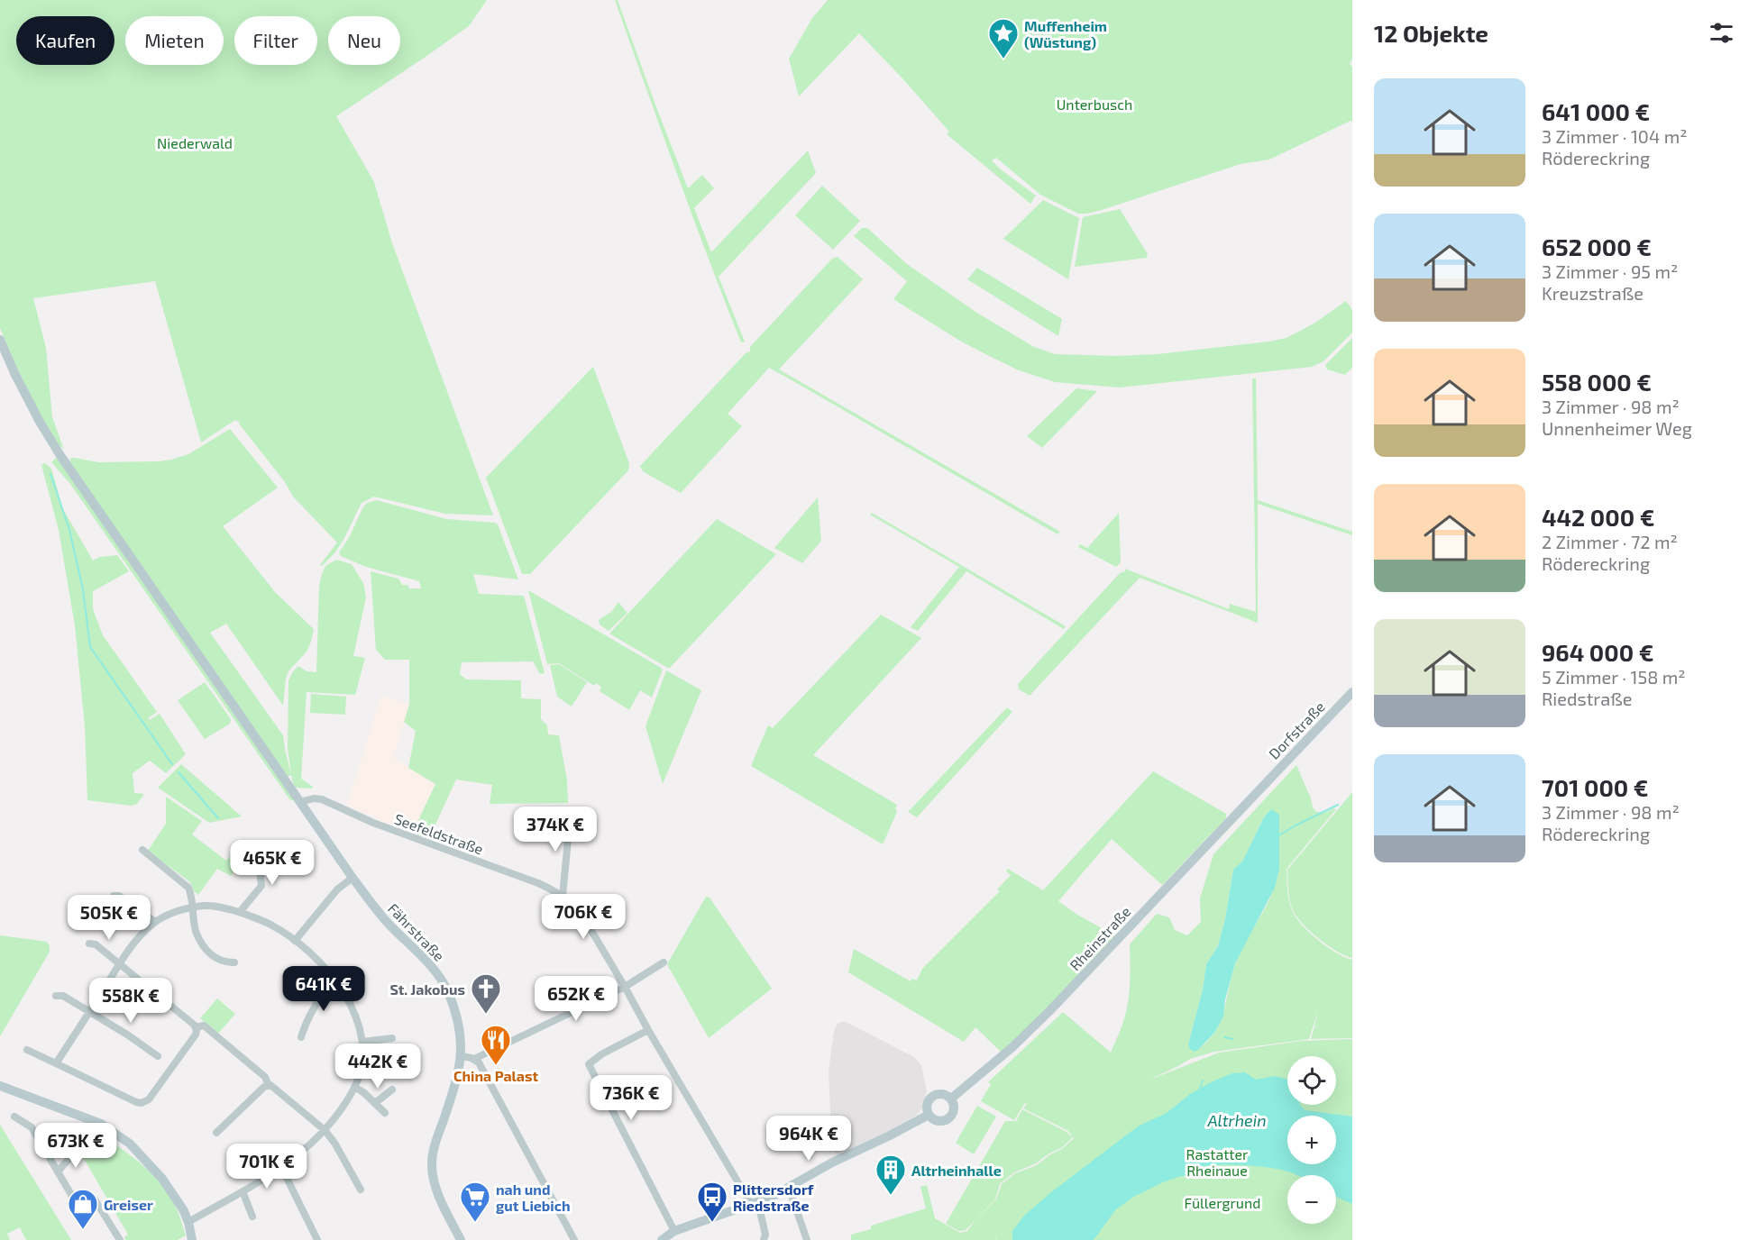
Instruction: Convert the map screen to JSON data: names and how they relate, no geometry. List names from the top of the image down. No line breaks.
{"streets":{"main road":["Dorfstraße","Fährstraße","Rheinstraße"],"street":["Seefeldstraße"]},"crossings":[["Dorfstraße","Rheinstraße"],["Seefeldstraße","Fährstraße"]],"water":["Altrhein"],"parks":["Unterbusch","Niederwald","Rastatter Rheinaue","Füllergrund"],"places":{"place":["Muffenheim (Wüstung)"],"church":["St. Jakobus"],"restaurant":["China Palast"],"building":["Altrheinhalle"],"supermarket":["nah und gut Liebich"],"bus stop":["Plittersdorf Riedstraße"],"shop":["Greiser"]},"page":{"heading":"12 Objekte","chip":["Kaufen","Mieten","Filter","Neu"],"list":[{"name":"641 000 €","note":"3 Zimmer · 104 m² · Rödereckring"},{"name":"652 000 €","note":"3 Zimmer · 95 m² · Kreuzstraße"},{"name":"558 000 €","note":"3 Zimmer · 98 m² · Unnenheimer Weg"},{"name":"442 000 €","note":"2 Zimmer · 72 m² · Rödereckring"},{"name":"964 000 €","note":"5 Zimmer · 158 m² · Riedstraße"},{"name":"701 000 €","note":"3 Zimmer · 98 m² · Rödereckring"}],"price":["374K €","465K €","706K €","505K €","641K €","652K €","558K €","442K €","736K €","964K €","673K €","701K €"],"map_buttons":["+","−"]}}
